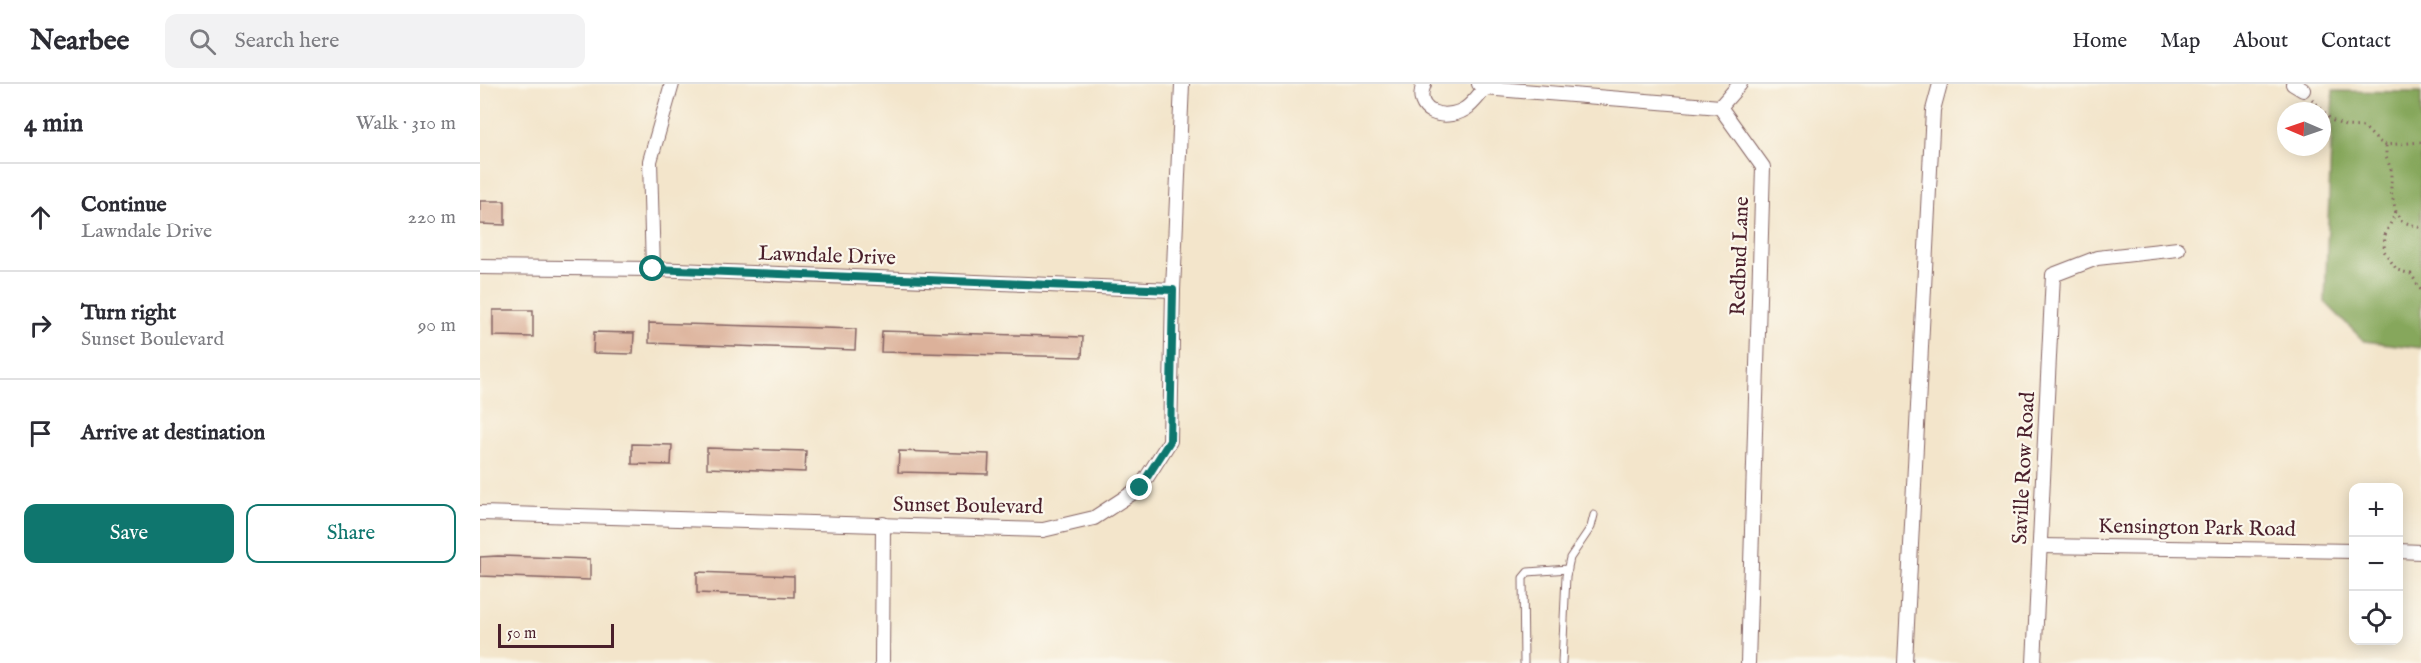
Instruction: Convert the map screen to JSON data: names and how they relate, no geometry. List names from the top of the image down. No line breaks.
{"streets":{"street":["Lawndale Drive","Redbud Lane","Saville Row Road","Sunset Boulevard","Kensington Park Road"]},"crossings":[["Lawndale Drive","Sunset Boulevard"],["Saville Row Road","Kensington Park Road"]],"scale_bar":"50 m","north":"left","page":{"header":"Nearbee","search":"Search here","nav":["Home","Map","About","Contact"],"heading":["4 min","Walk · 310 m"],"list":[["Continue","Lawndale Drive","220 m"],["Turn right","Sunset Boulevard","90 m"],"Arrive at destination"],"map_buttons":["+","−"],"buttons":["Save","Share"],"scale":"50 m"}}
